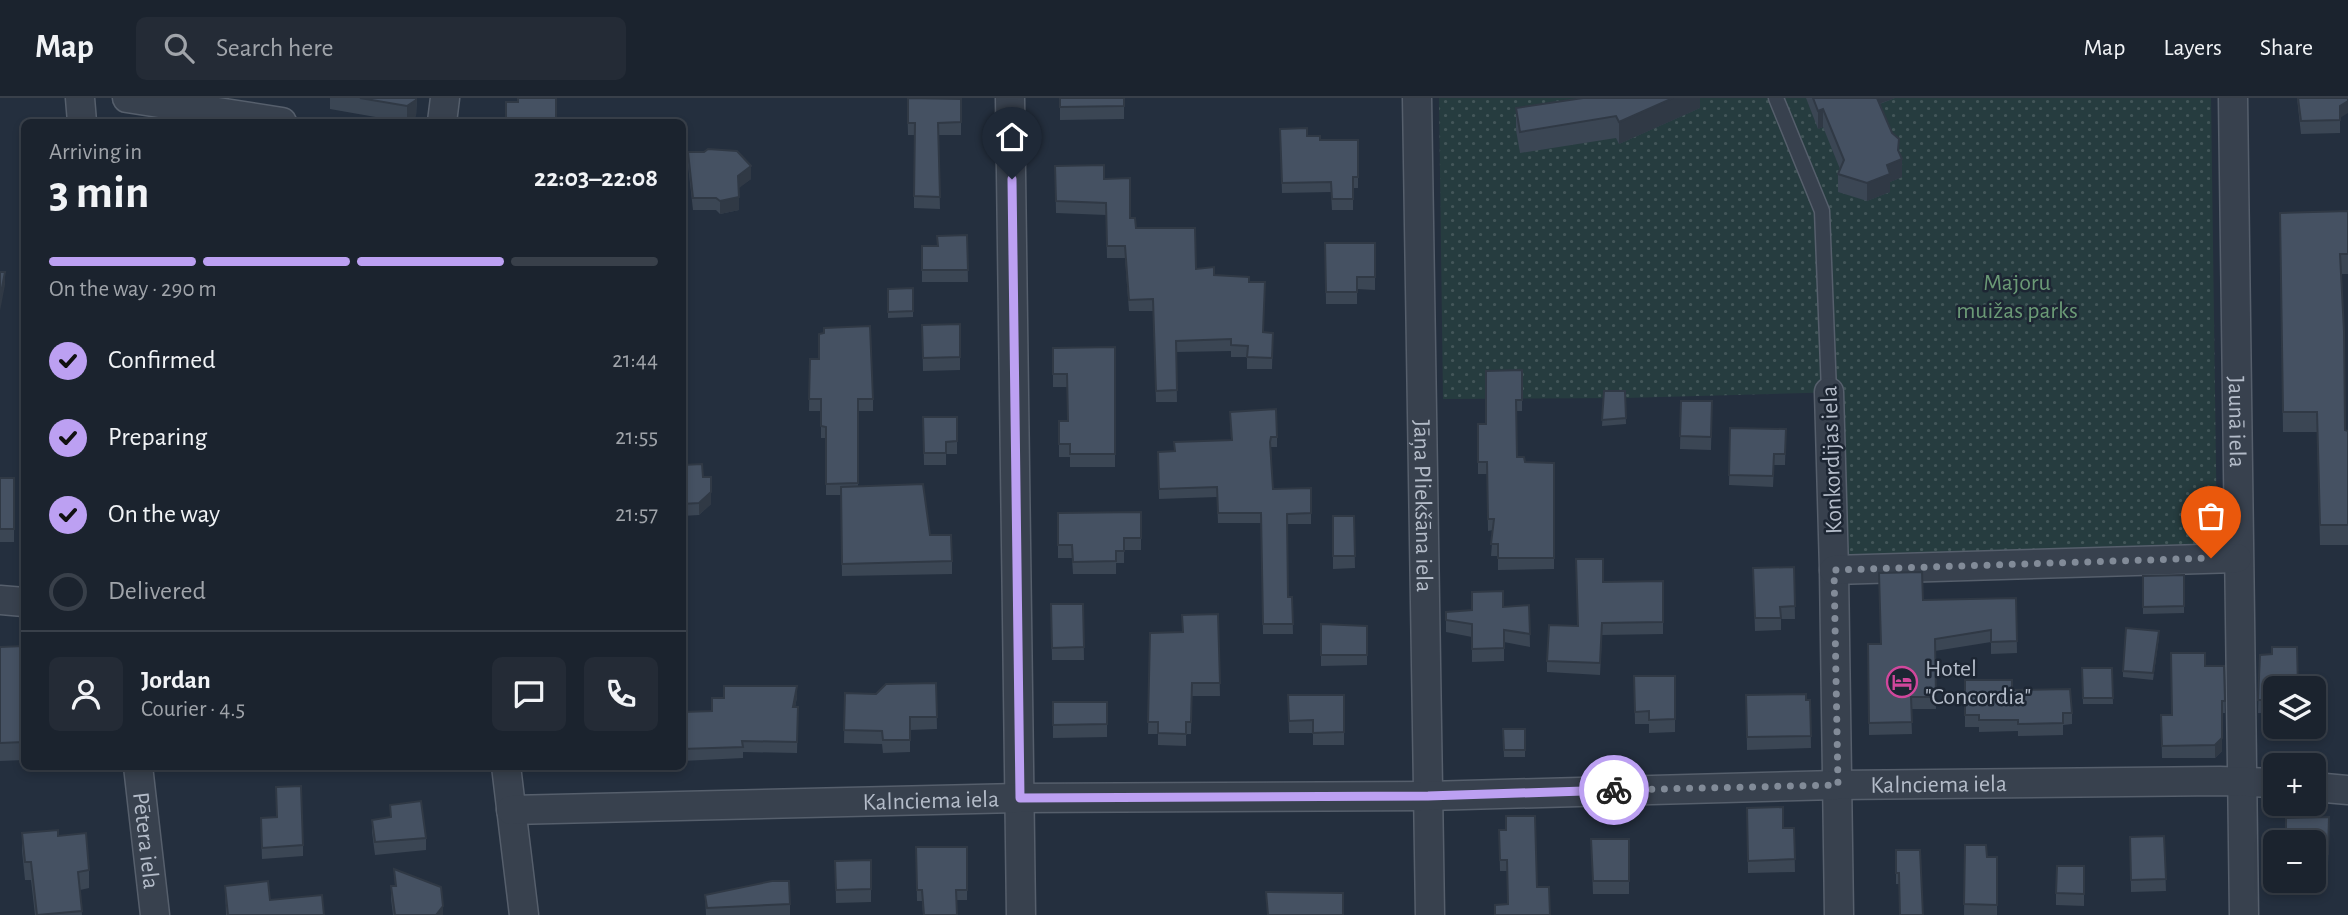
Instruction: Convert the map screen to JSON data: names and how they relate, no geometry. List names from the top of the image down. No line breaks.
{"streets":{"street":["Jaunā iela","Konkordijas iela","Jāņa Pliekšāna iela","Kalnciema iela","Pētera iela"]},"crossings":[["Jaunā iela","Kalnciema iela"],["Konkordijas iela","Kalnciema iela"],["Jāņa Pliekšāna iela","Kalnciema iela"]],"parks":["Majoru muižas parks"],"places":{"hotel":["Hotel \"Concordia\""]},"page":{"header":"Map","search":"Search here","nav":["Map","Layers","Share"],"heading":["3 min","Arriving in","22:03–22:08"],"panel":["Jordan","Courier · 4.5"],"bar":"On the way · 290 m","list":[["Confirmed","21:44"],["Preparing","21:55"],["On the way","21:57"],"Delivered"],"map_buttons":["+","−"]}}
